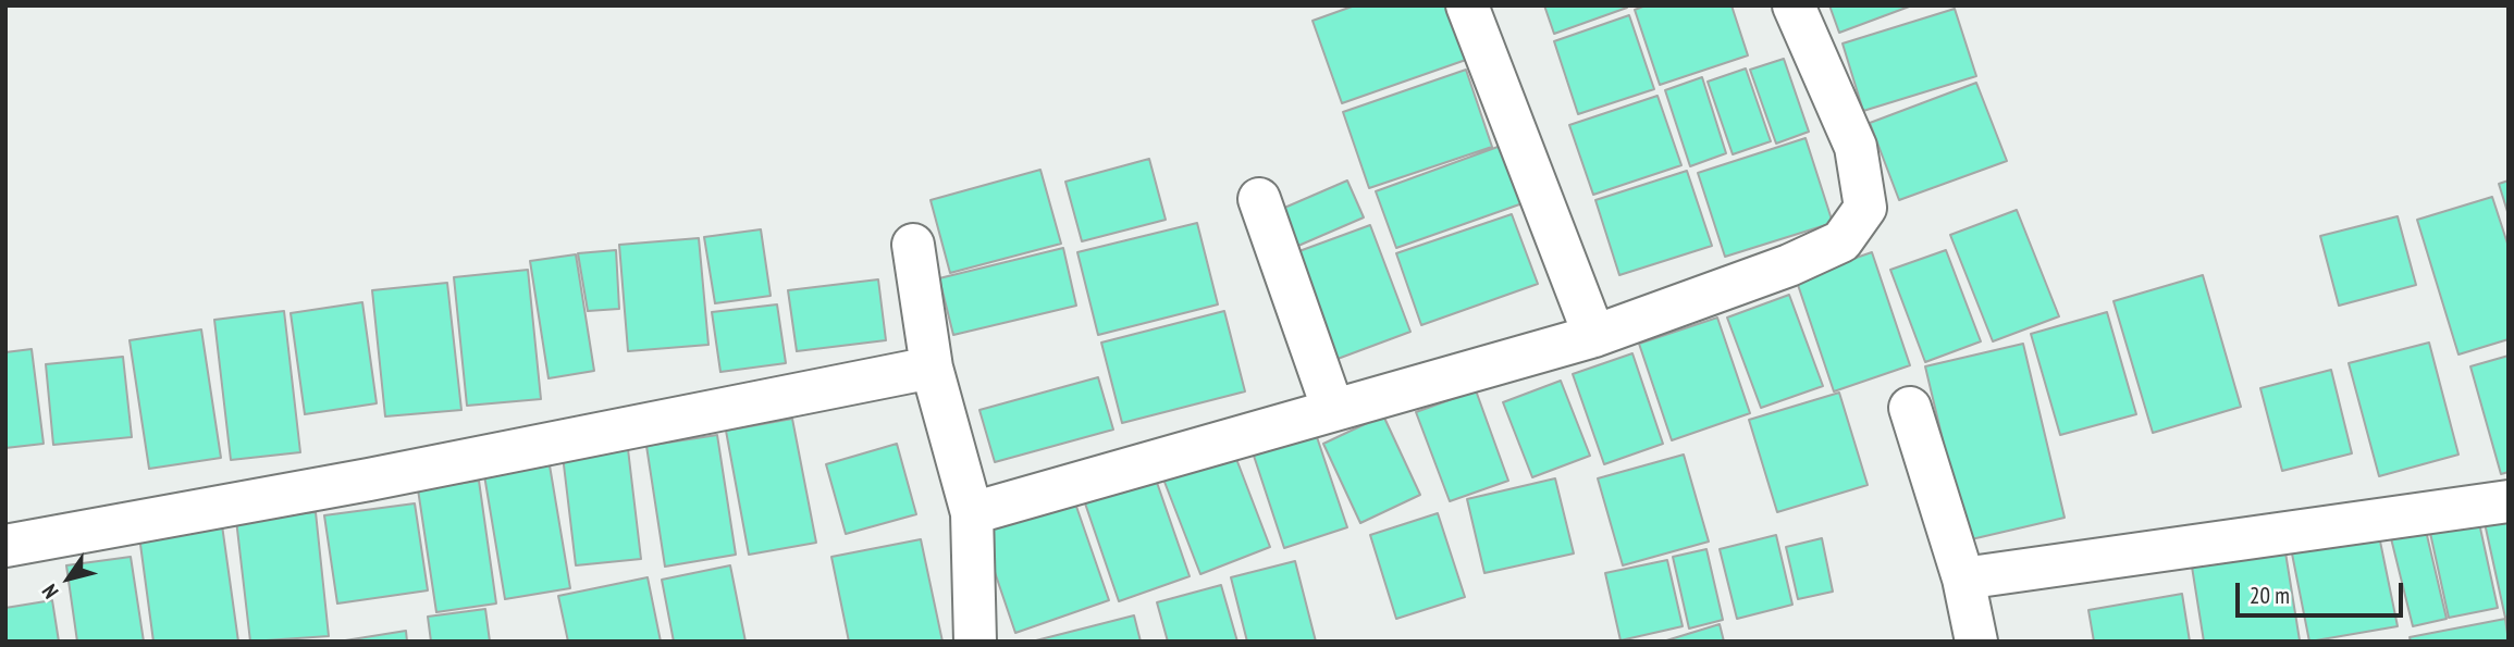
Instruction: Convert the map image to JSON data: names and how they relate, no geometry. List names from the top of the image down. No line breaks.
{"scale_bar":"20 m","north":"bottom left"}
